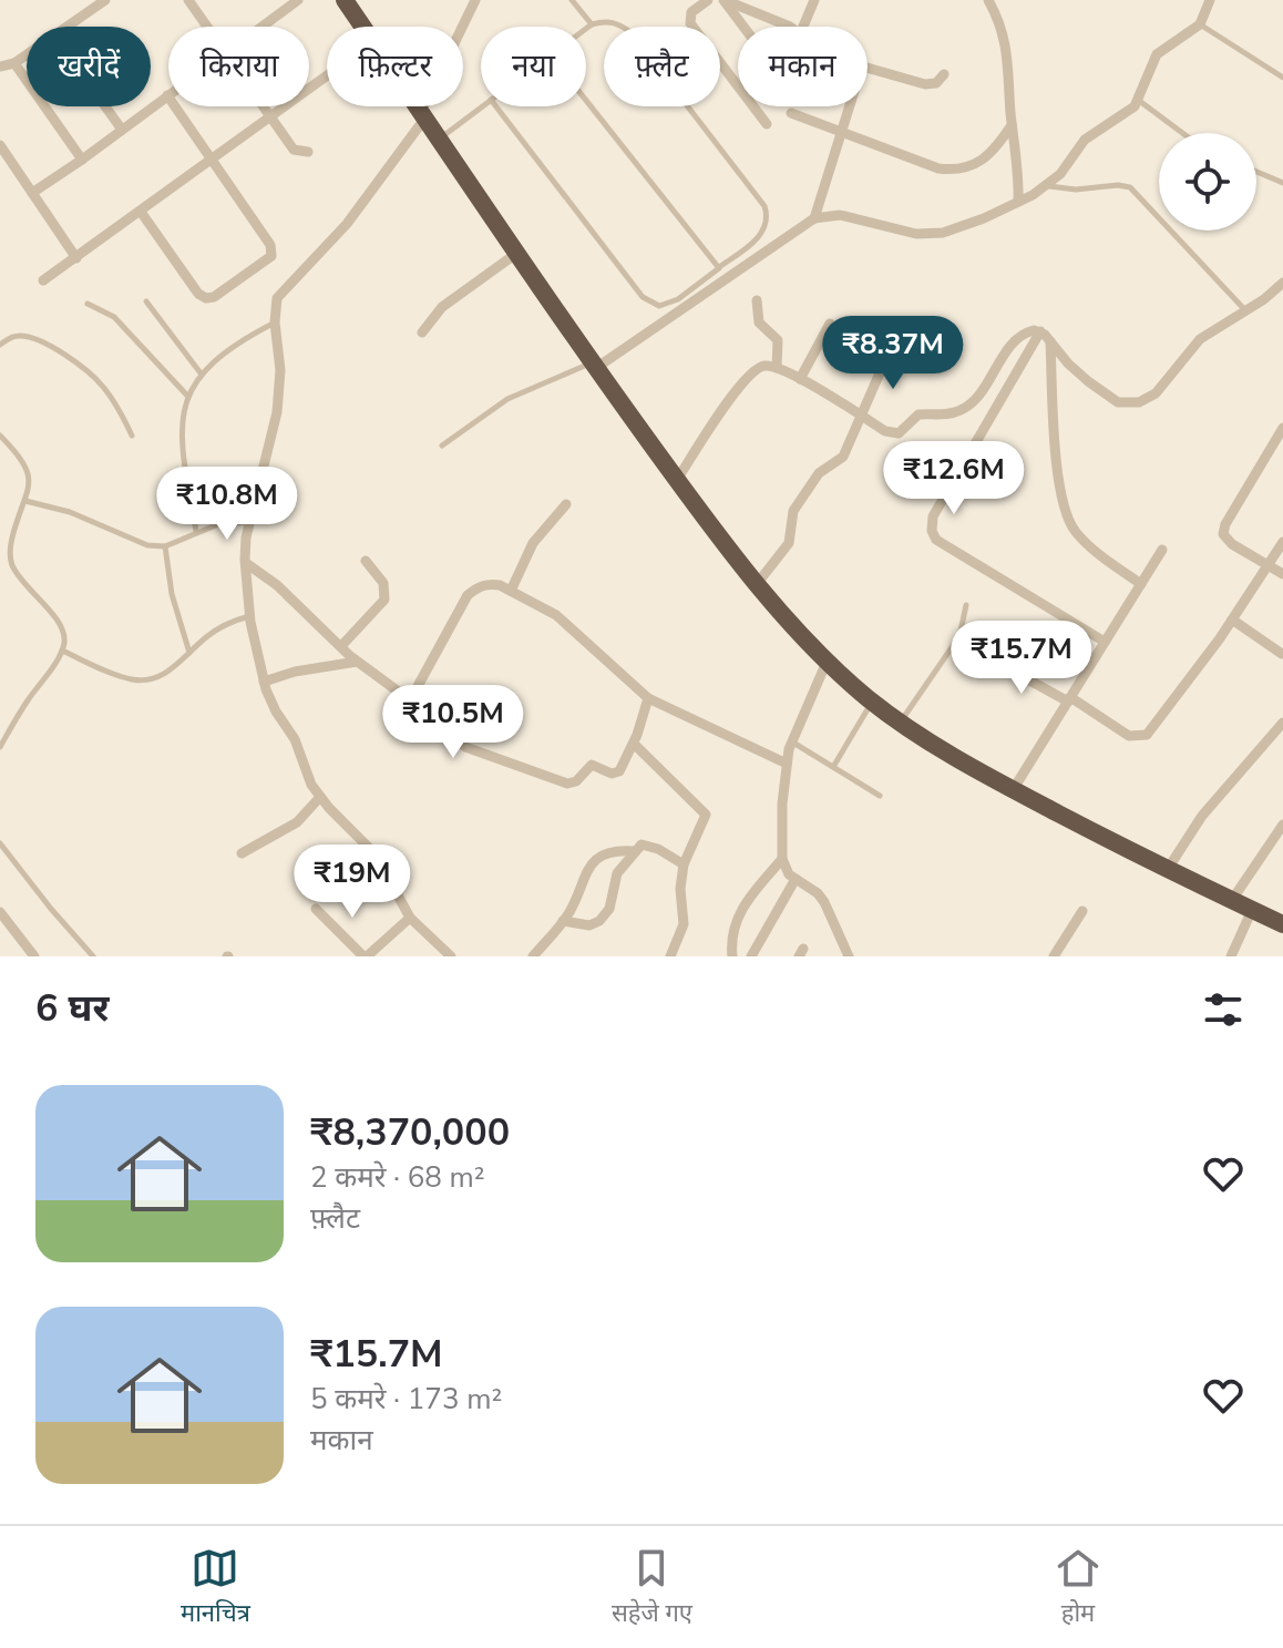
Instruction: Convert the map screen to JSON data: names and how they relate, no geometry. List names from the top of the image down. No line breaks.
{"page":{"chip":["खरीदें","किराया","फ़िल्टर","नया","फ़्लैट","मकान"],"price":["₹8.37M","₹12.6M","₹10.8M","₹15.7M","₹10.5M","₹19M"],"heading":"6 घर","list":[{"name":"₹8,370,000","note":"2 कमरे · 68 m² · फ़्लैट"},{"name":"₹15.7M","note":"5 कमरे · 173 m² · मकान"}],"tabs":["मानचित्र","सहेजे गए","होम"]}}
